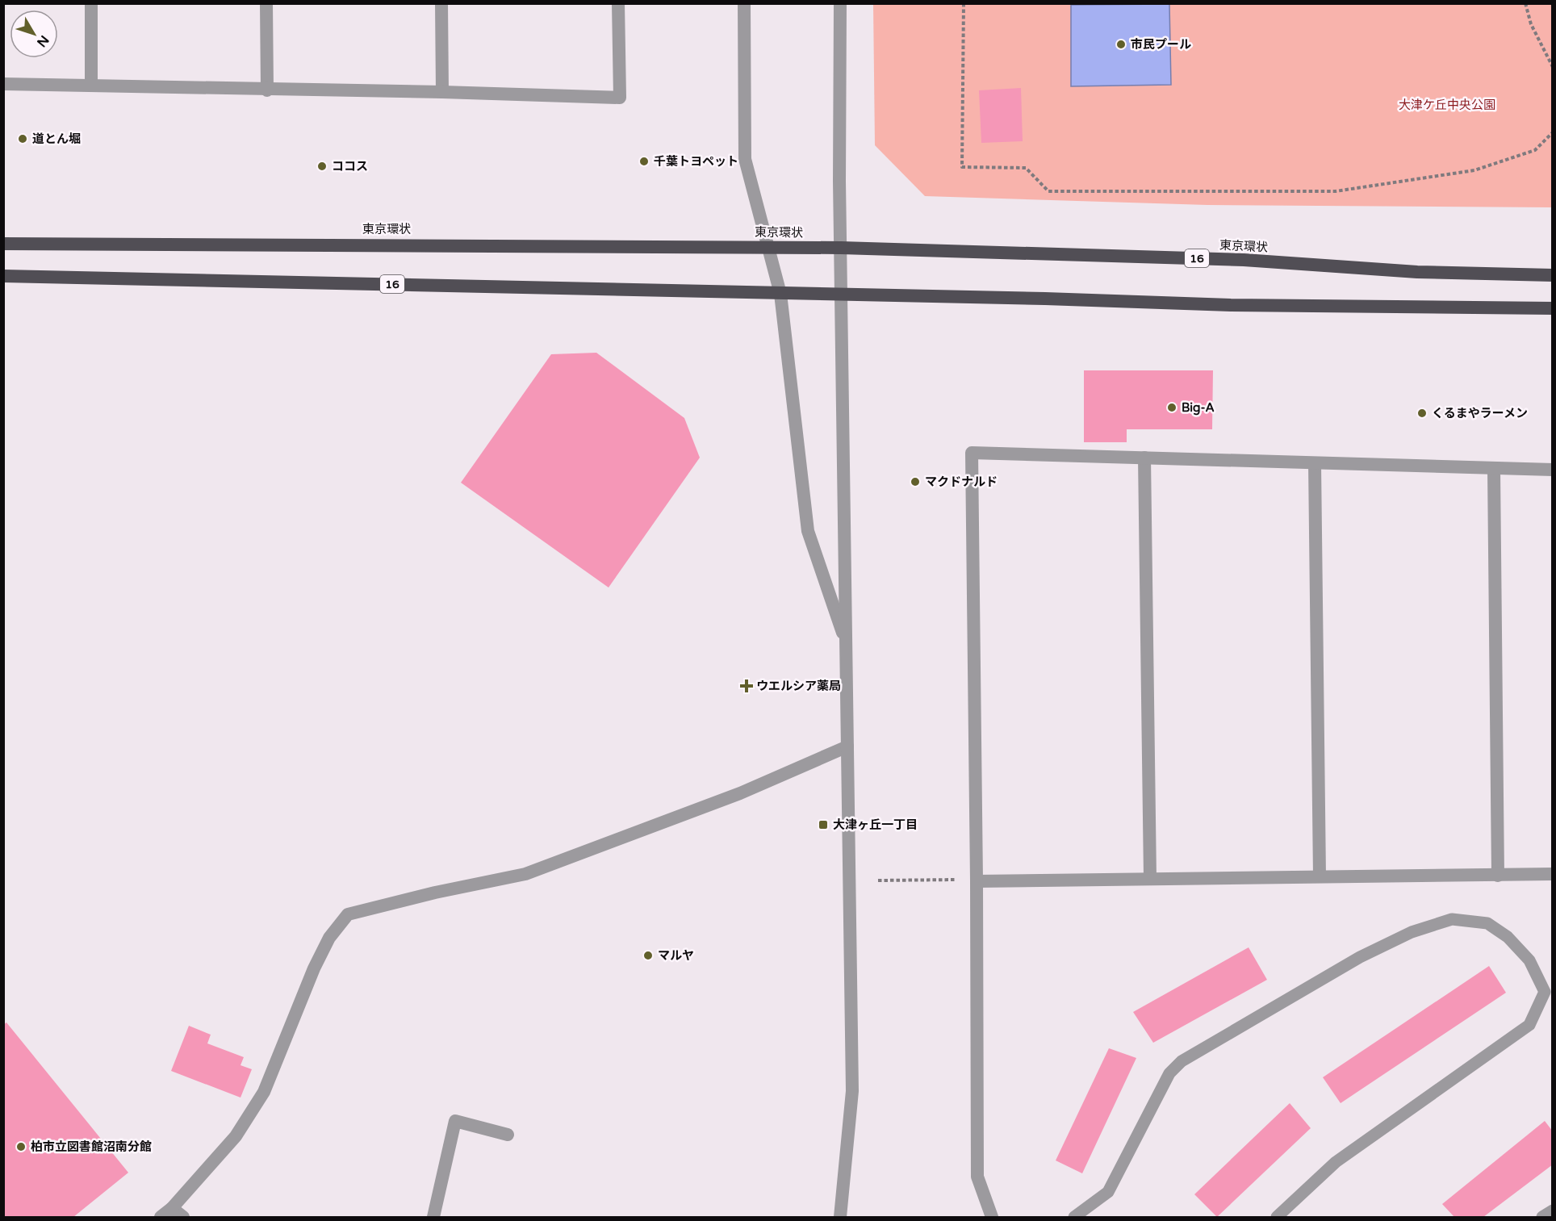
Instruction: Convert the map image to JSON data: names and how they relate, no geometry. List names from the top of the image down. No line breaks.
{"streets":{"highway":["東京環状","16"]},"parks":["大津ケ丘中央公園"],"places":{"other":["市民プール","道とん堀","千葉トヨペット","ココス","Big-A","くるまやラーメン","マクドナルド","マルヤ","柏市立図書館沼南分館"],"health":["ウエルシア薬局"],"transit":["大津ヶ丘一丁目"]},"north":"bottom right"}
